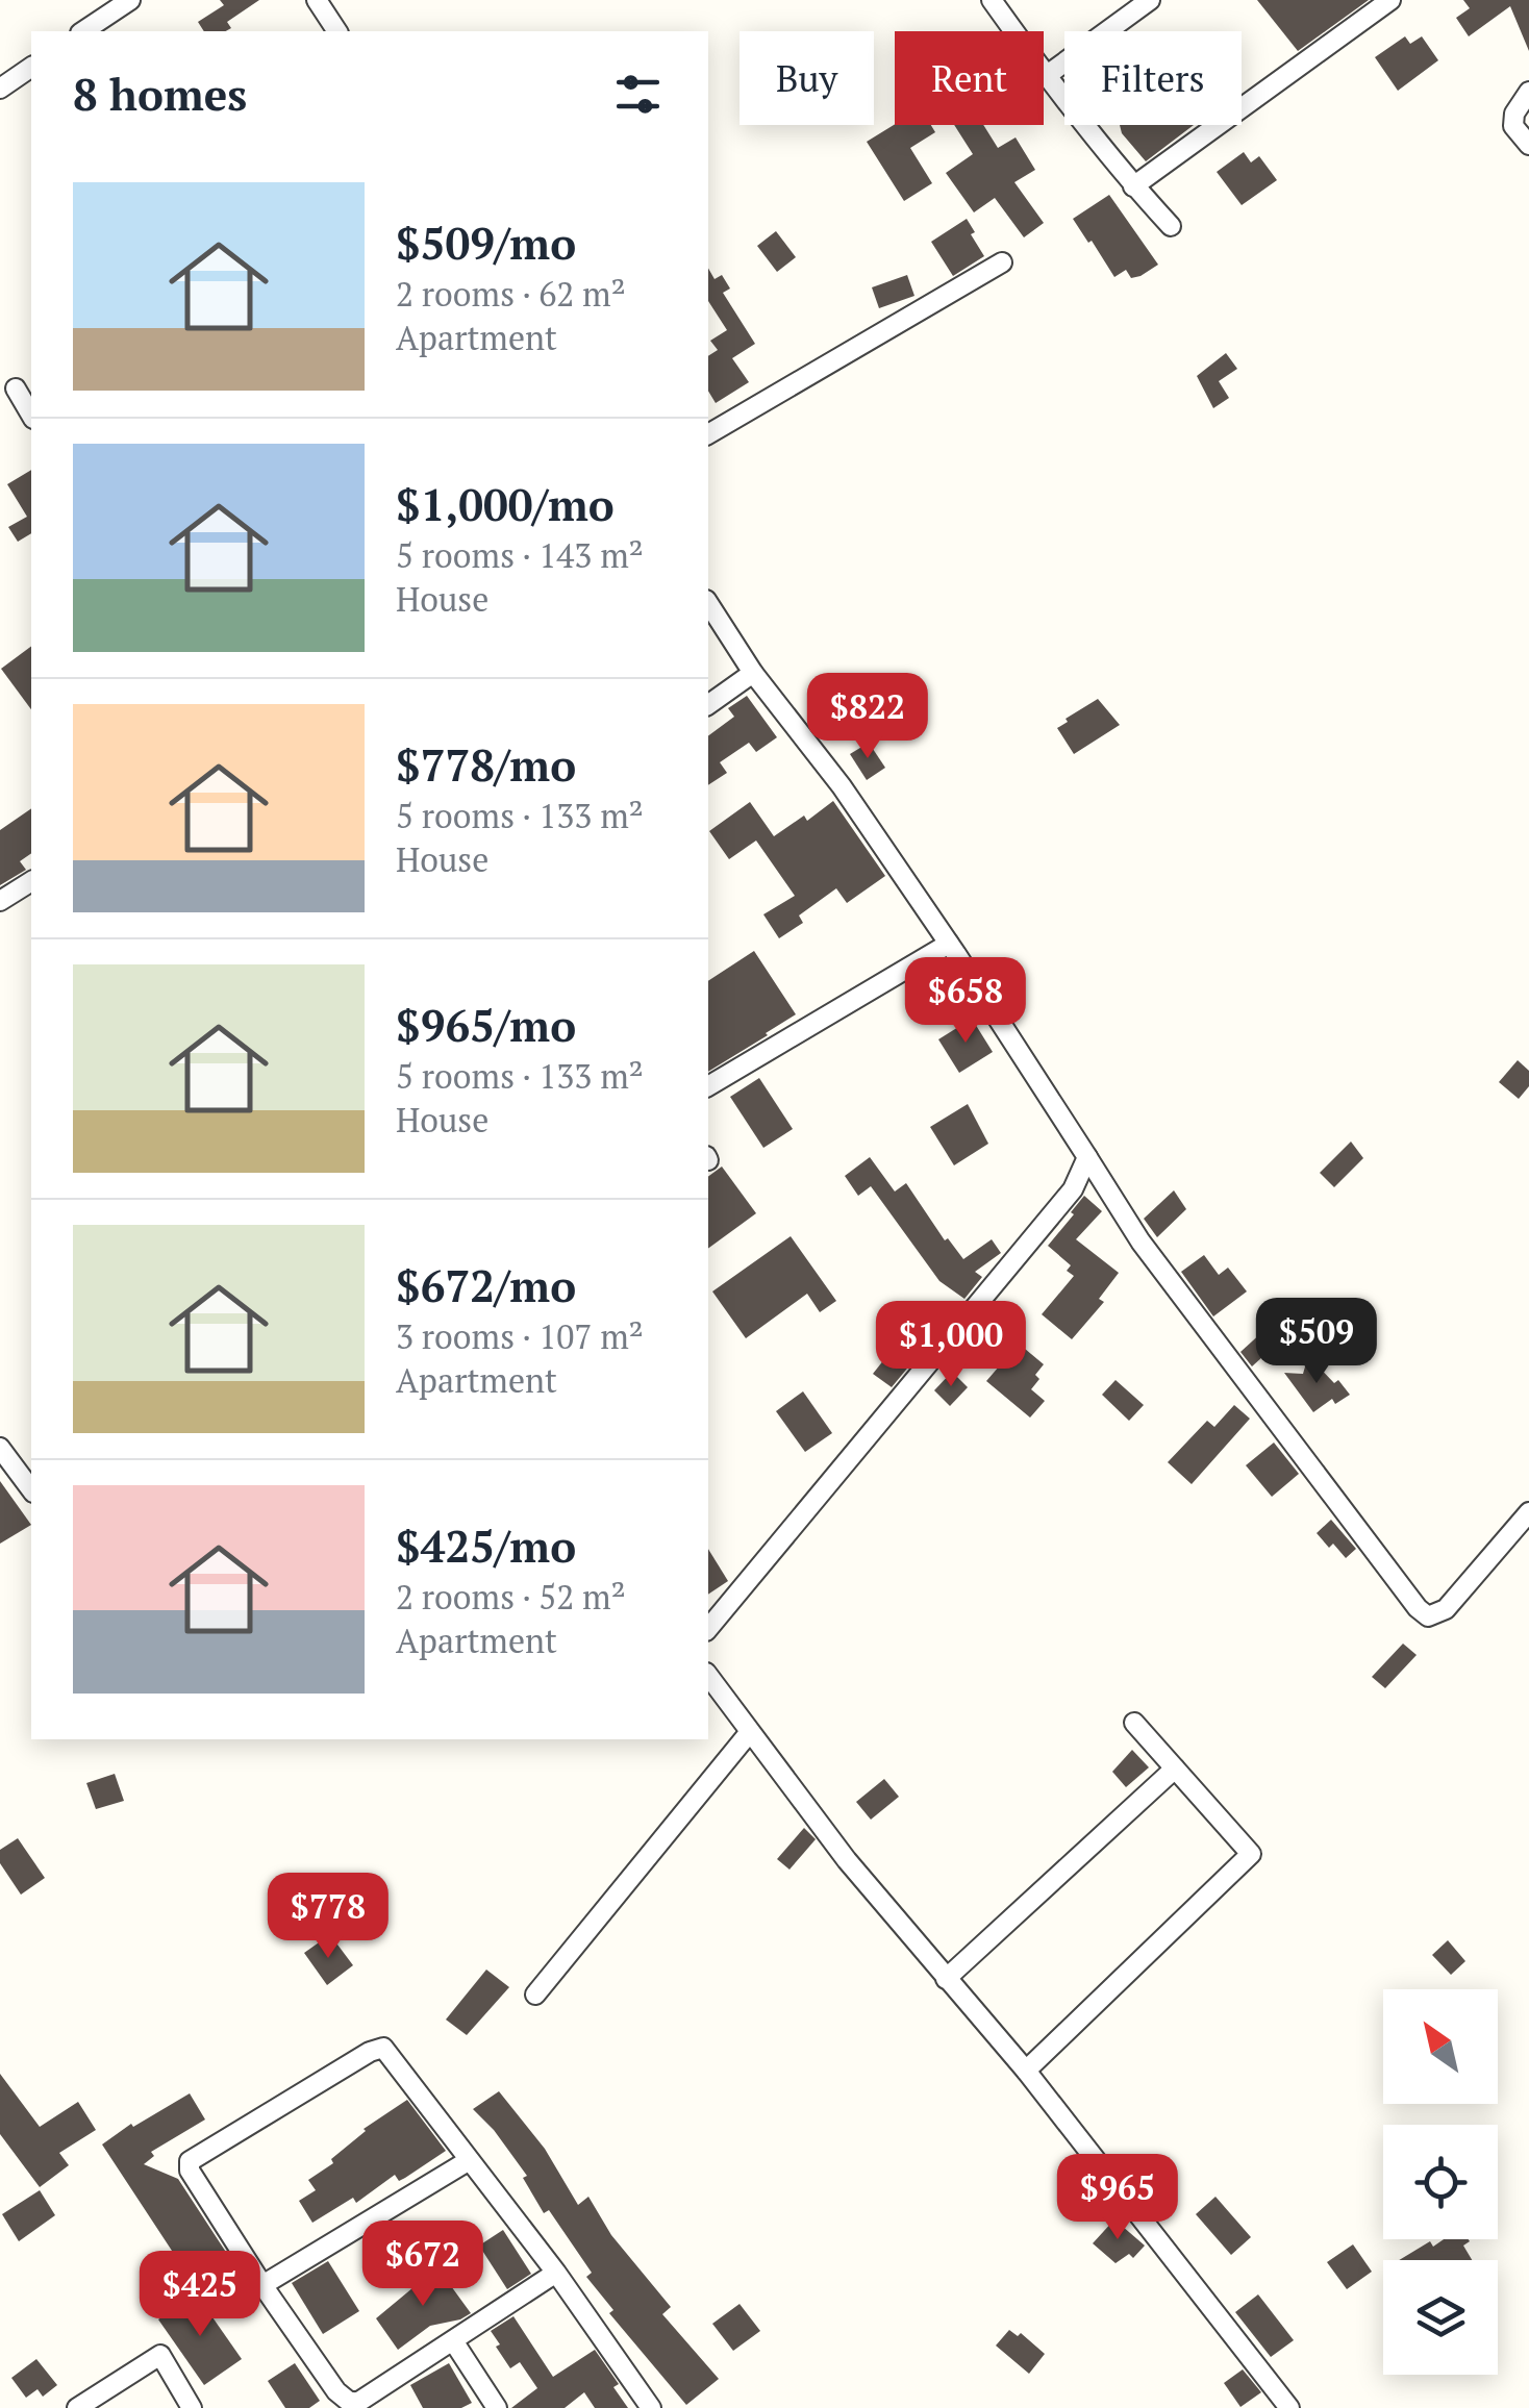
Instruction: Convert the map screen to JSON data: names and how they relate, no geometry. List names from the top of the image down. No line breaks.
{"north":"top left","page":{"chip":["Buy","Rent","Filters"],"heading":"8 homes","list":[{"name":"$509/mo","note":"2 rooms · 62 m² · Apartment"},{"name":"$1,000/mo","note":"5 rooms · 143 m² · House"},{"name":"$778/mo","note":"5 rooms · 133 m² · House"},{"name":"$965/mo","note":"5 rooms · 133 m² · House"},{"name":"$672/mo","note":"3 rooms · 107 m² · Apartment"},{"name":"$425/mo","note":"2 rooms · 52 m² · Apartment"}],"price":["$822","$658","$509","$1,000","$778","$965","$672","$425"]}}
